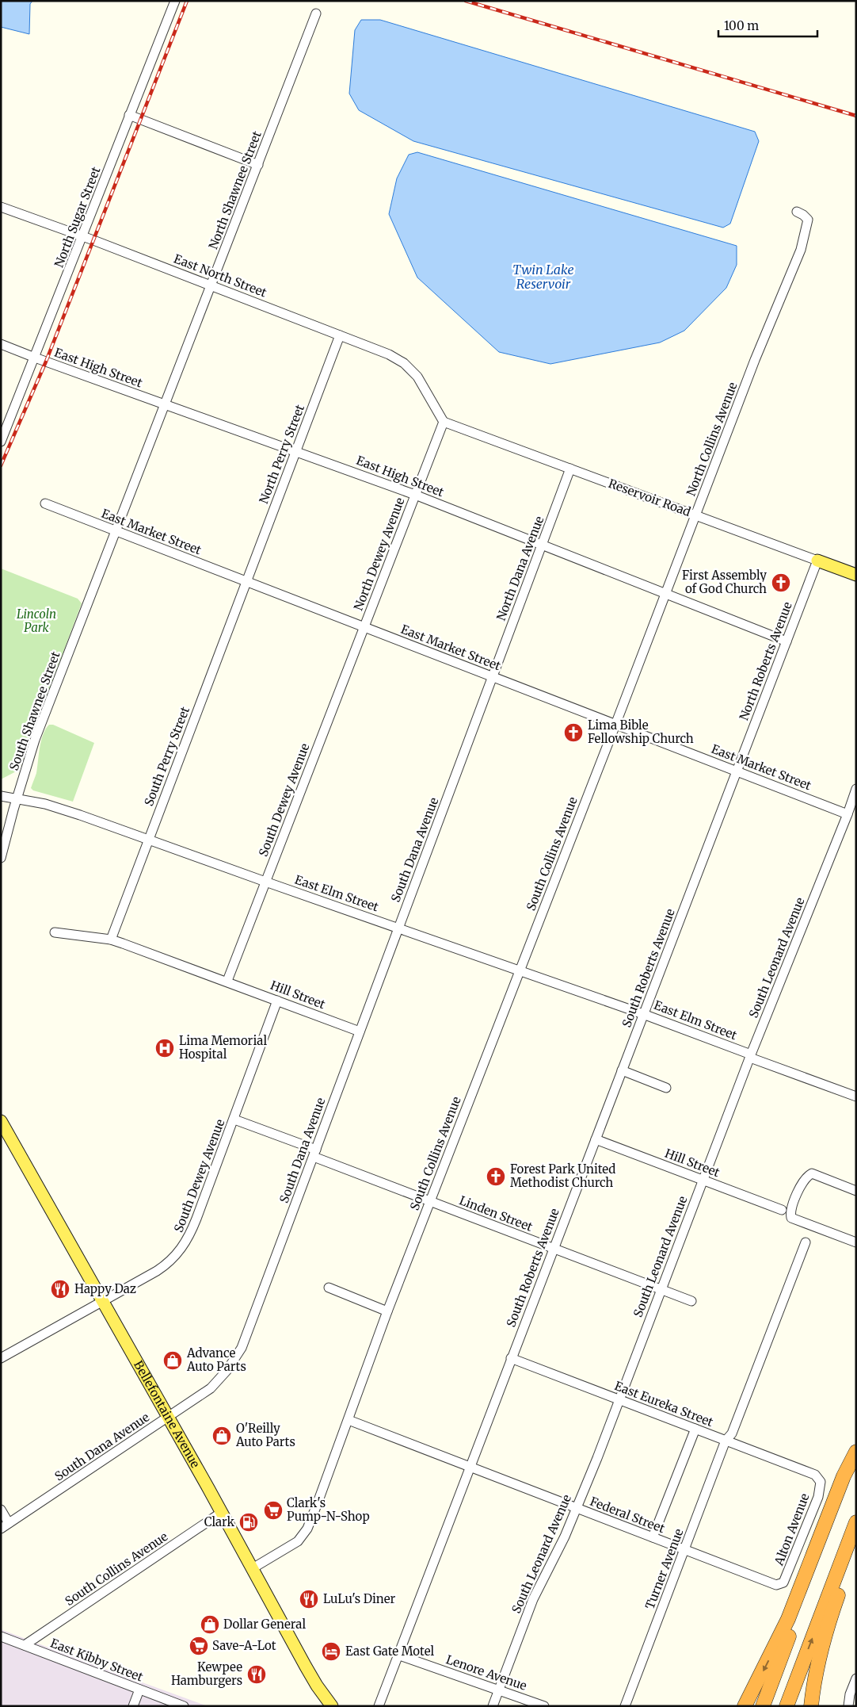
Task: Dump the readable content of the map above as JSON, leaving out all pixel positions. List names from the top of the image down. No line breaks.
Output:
{"streets":{"main road":["Reservoir Road","Bellefontaine Avenue"],"street":["North Shawnee Street","North Sugar Street","East North Street","East High Street","North Collins Avenue","North Perry Street","East Market Street","North Dewey Avenue","North Dana Avenue","North Roberts Avenue","South Shawnee Street","South Perry Street","South Dewey Avenue","South Dana Avenue","South Collins Avenue","East Elm Street","South Leonard Avenue","South Roberts Avenue","Hill Street","Linden Street","East Eureka Street","Federal Street","Alton Avenue","Turner Avenue","East Kibby Street","Lenore Avenue"]},"crossings":[["North Shawnee Street","East North Street"],["North Shawnee Street","East High Street"],["North Shawnee Street","East Market Street"],["North Shawnee Street","South Shawnee Street"],["North Sugar Street","East North Street"],["North Sugar Street","East High Street"],["East North Street","North Perry Street"],["East North Street","Reservoir Road"],["East North Street","North Dewey Avenue"],["East High Street","North Collins Avenue"],["East High Street","North Perry Street"],["East High Street","North Dewey Avenue"],["East High Street","North Dana Avenue"],["East High Street","North Roberts Avenue"],["North Collins Avenue","Reservoir Road"],["North Collins Avenue","East Market Street"],["North Collins Avenue","South Collins Avenue"],["North Perry Street","East Market Street"],["North Perry Street","South Perry Street"],["Reservoir Road","North Dewey Avenue"],["Reservoir Road","North Dana Avenue"],["Reservoir Road","North Roberts Avenue"],["East Market Street","North Dewey Avenue"],["East Market Street","North Dana Avenue"],["East Market Street","North Roberts Avenue"],["East Market Street","South Shawnee Street"],["East Market Street","South Perry Street"],["East Market Street","South Dewey Avenue"],["East Market Street","South Dana Avenue"],["East Market Street","South Collins Avenue"],["East Market Street","South Leonard Avenue"],["East Market Street","South Roberts Avenue"],["North Dewey Avenue","South Dewey Avenue"],["North Dana Avenue","South Dana Avenue"],["North Roberts Avenue","South Roberts Avenue"],["South Shawnee Street","East Elm Street"],["South Perry Street","East Elm Street"],["South Perry Street","Hill Street"],["South Dewey Avenue","East Elm Street"],["South Dewey Avenue","Hill Street"],["South Dewey Avenue","Linden Street"],["South Dewey Avenue","Bellefontaine Avenue"],["South Dana Avenue","East Elm Street"],["South Dana Avenue","Hill Street"],["South Dana Avenue","Linden Street"],["South Dana Avenue","Bellefontaine Avenue"],["South Collins Avenue","East Elm Street"],["South Collins Avenue","Linden Street"],["South Collins Avenue","Bellefontaine Avenue"],["South Collins Avenue","Federal Street"],["South Collins Avenue","East Kibby Street"],["East Elm Street","South Leonard Avenue"],["East Elm Street","South Roberts Avenue"],["South Leonard Avenue","Hill Street"],["South Leonard Avenue","Linden Street"],["South Leonard Avenue","East Eureka Street"],["South Leonard Avenue","Federal Street"],["South Leonard Avenue","Lenore Avenue"],["South Roberts Avenue","Hill Street"],["South Roberts Avenue","Linden Street"],["South Roberts Avenue","East Eureka Street"],["South Roberts Avenue","Federal Street"],["South Roberts Avenue","Lenore Avenue"],["East Eureka Street","Alton Avenue"],["East Eureka Street","Turner Avenue"],["Federal Street","Alton Avenue"],["Federal Street","Turner Avenue"]],"water":["Twin Lake Reservoir"],"parks":["Lincoln Park"],"places":{"church":["First Assembly of God Church","Lima Bible Fellowship Church","Forest Park United Methodist Church"],"hospital":["Lima Memorial Hospital"],"restaurant":["Happy Daz","LuLu's Diner","Kewpee Hamburgers"],"shop":["Advance Auto Parts","O'Reilly Auto Parts","Dollar General"],"supermarket":["Clark's Pump-N-Shop","Save-A-Lot"],"fuel station":["Clark"],"hotel":["East Gate Motel"]},"scale_bar":"100 m"}
